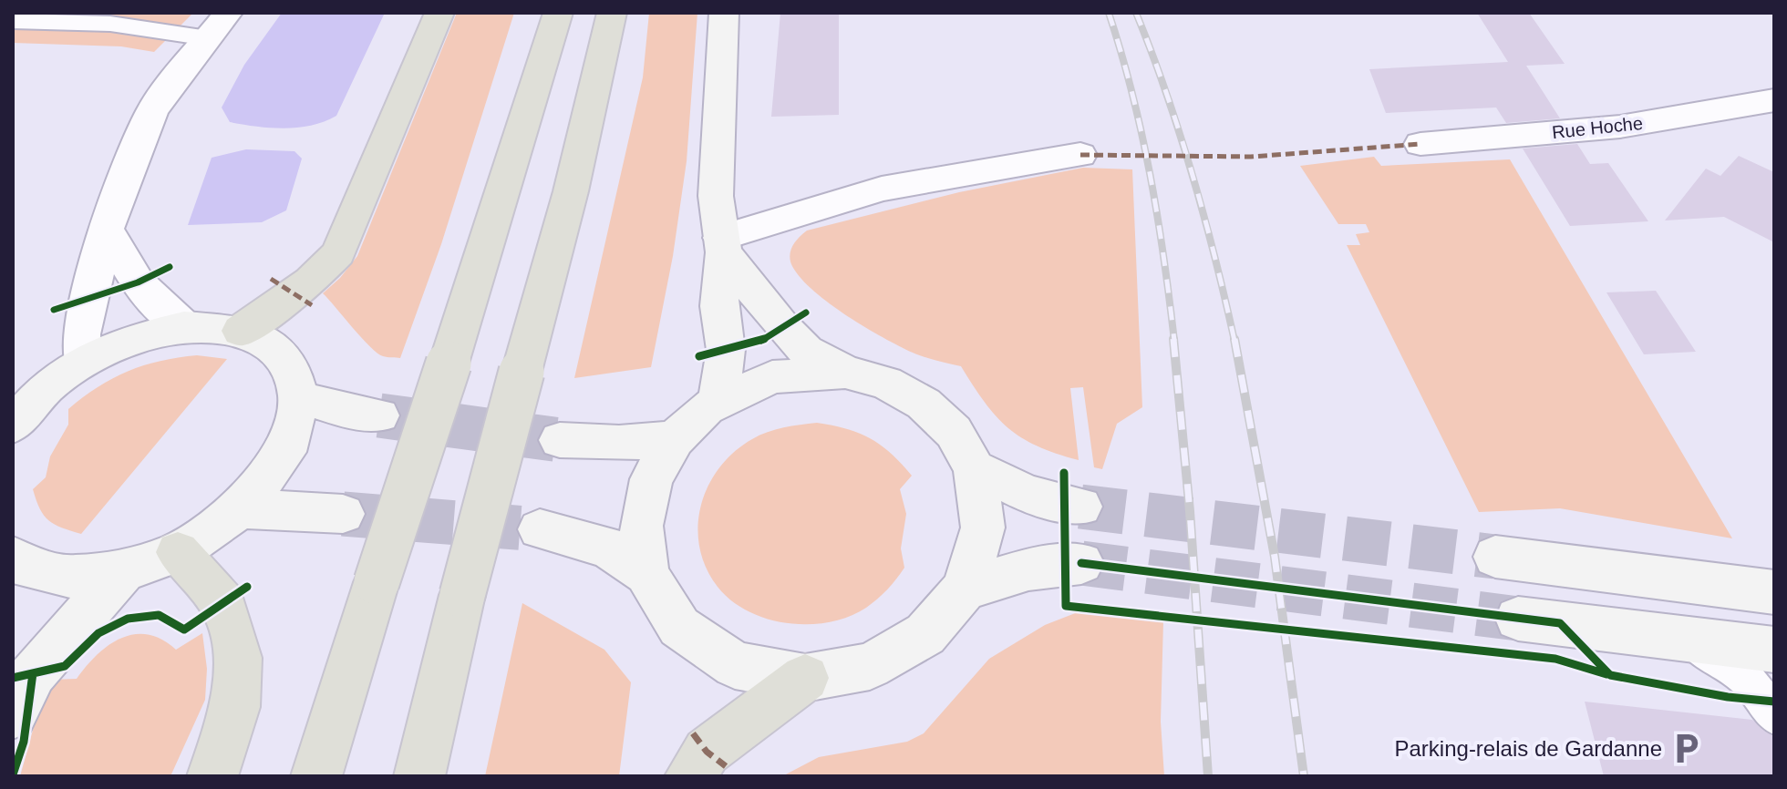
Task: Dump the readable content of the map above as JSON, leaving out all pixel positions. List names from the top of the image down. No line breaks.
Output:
{"streets":{"street":["Rue Hoche"]},"places":{"parking":["Parking-relais de Gardanne"]}}
